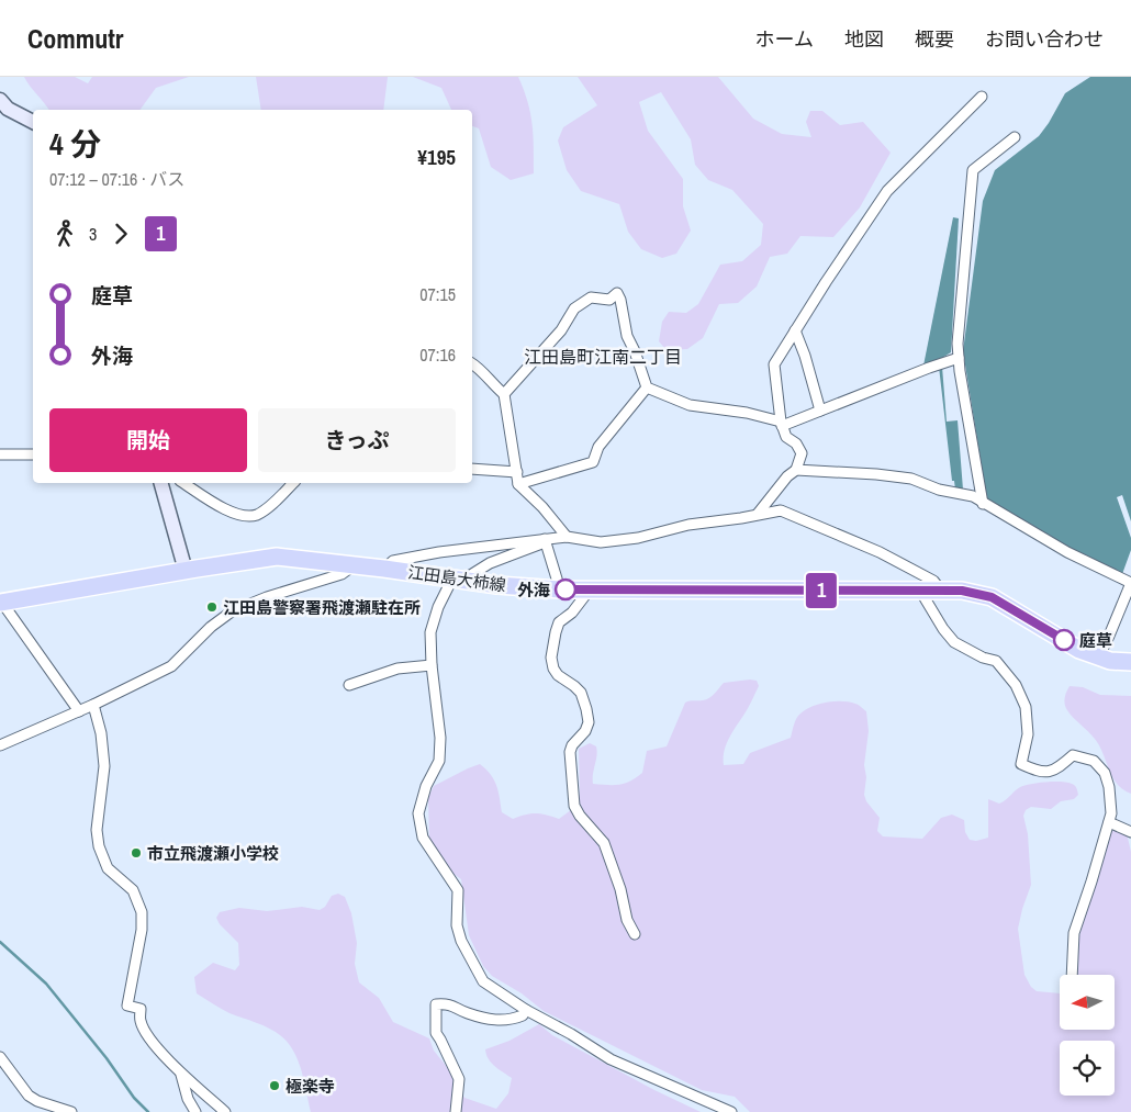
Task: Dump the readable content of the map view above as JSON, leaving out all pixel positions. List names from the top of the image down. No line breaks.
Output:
{"streets":{"main road":["江田島大柿線"]},"districts":["江田島町江南二丁目"],"places":["外海","江田島警察署飛渡瀬駐在所","庭草","市立飛渡瀬小学校","極楽寺"],"lines":["bus line 1"],"north":"left","page":{"header":"Commutr","nav":["ホーム","地図","概要","お問い合わせ"],"on_map":"1","heading":["4 分","07:12 – 07:16 · バス","¥195"],"legs":["3","1"],"list":[{"name":"庭草","value":"07:15"},{"name":"外海","value":"07:16"}],"buttons":["開始","きっぷ"]}}
